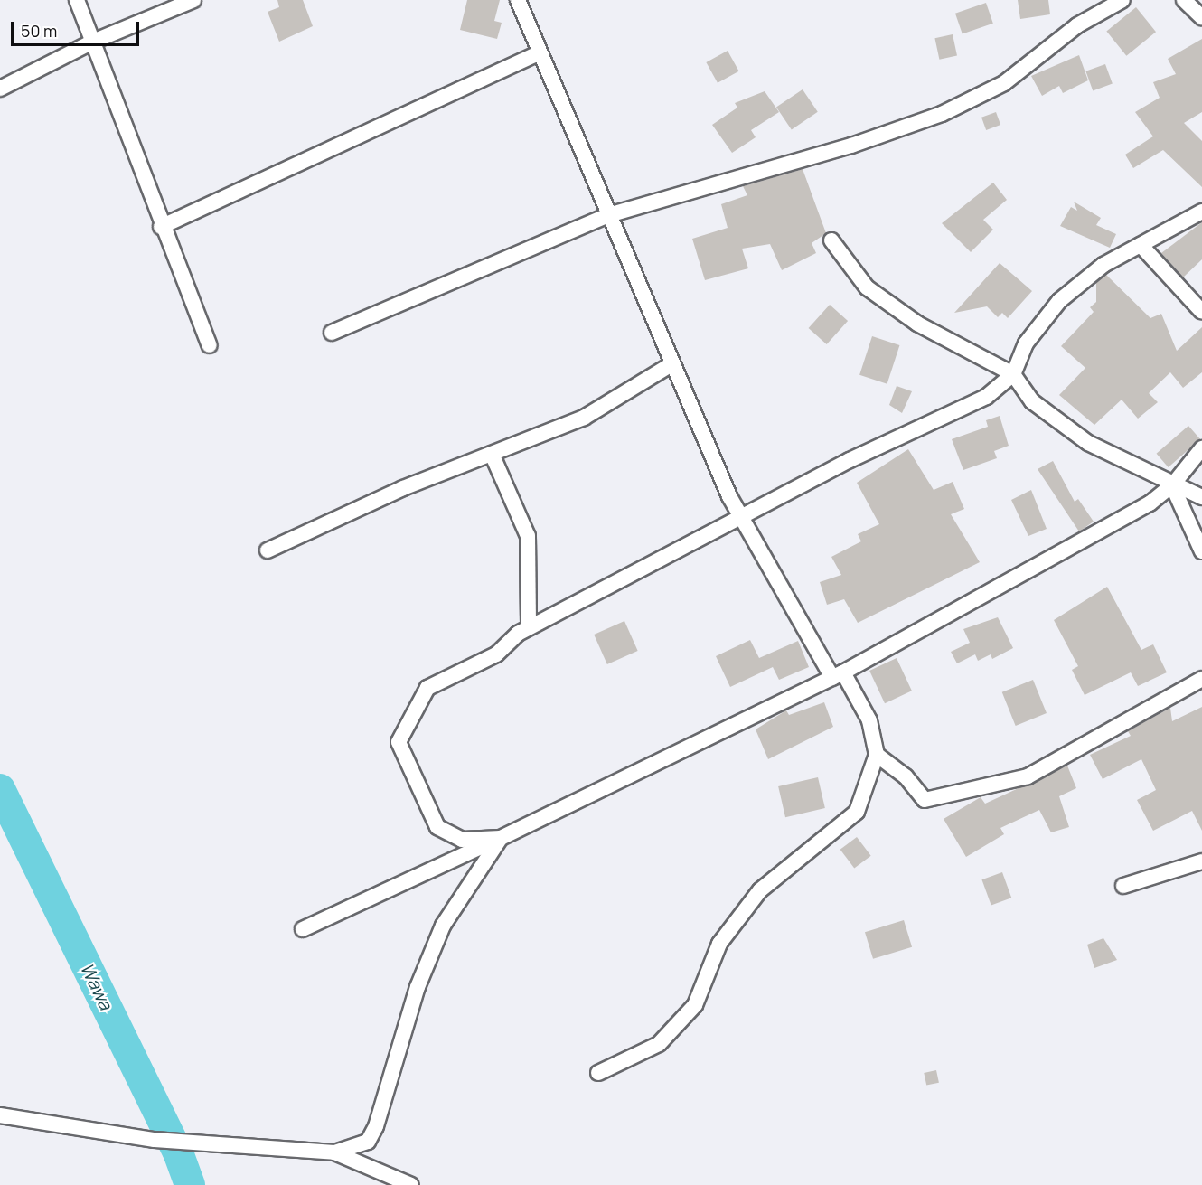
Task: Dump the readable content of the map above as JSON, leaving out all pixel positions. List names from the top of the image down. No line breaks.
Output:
{"water":["Wawa"],"scale_bar":"50 m"}
